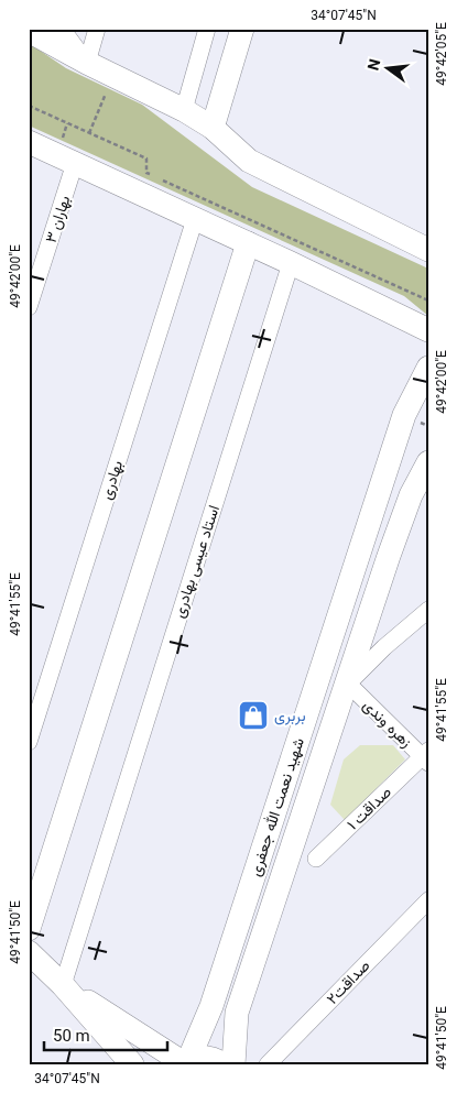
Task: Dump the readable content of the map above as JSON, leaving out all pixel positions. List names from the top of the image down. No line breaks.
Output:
{"streets":{"street":["بهاران ۳","بهادری","استاد عیسی بهادری","زهره وندی","شهید نعمت الله جعفری","صداقت ۱","صداقت۲"]},"crossings":[["زهره وندی","شهید نعمت الله جعفری"],["زهره وندی","صداقت ۱"]],"places":{"shop":["بربری"]},"scale_bar":"50 m","north":"left","coordinates":["34°07'45\"N","49°42'05\"E","49°42'00\"E","49°41'55\"E","49°41'50\"E"]}
